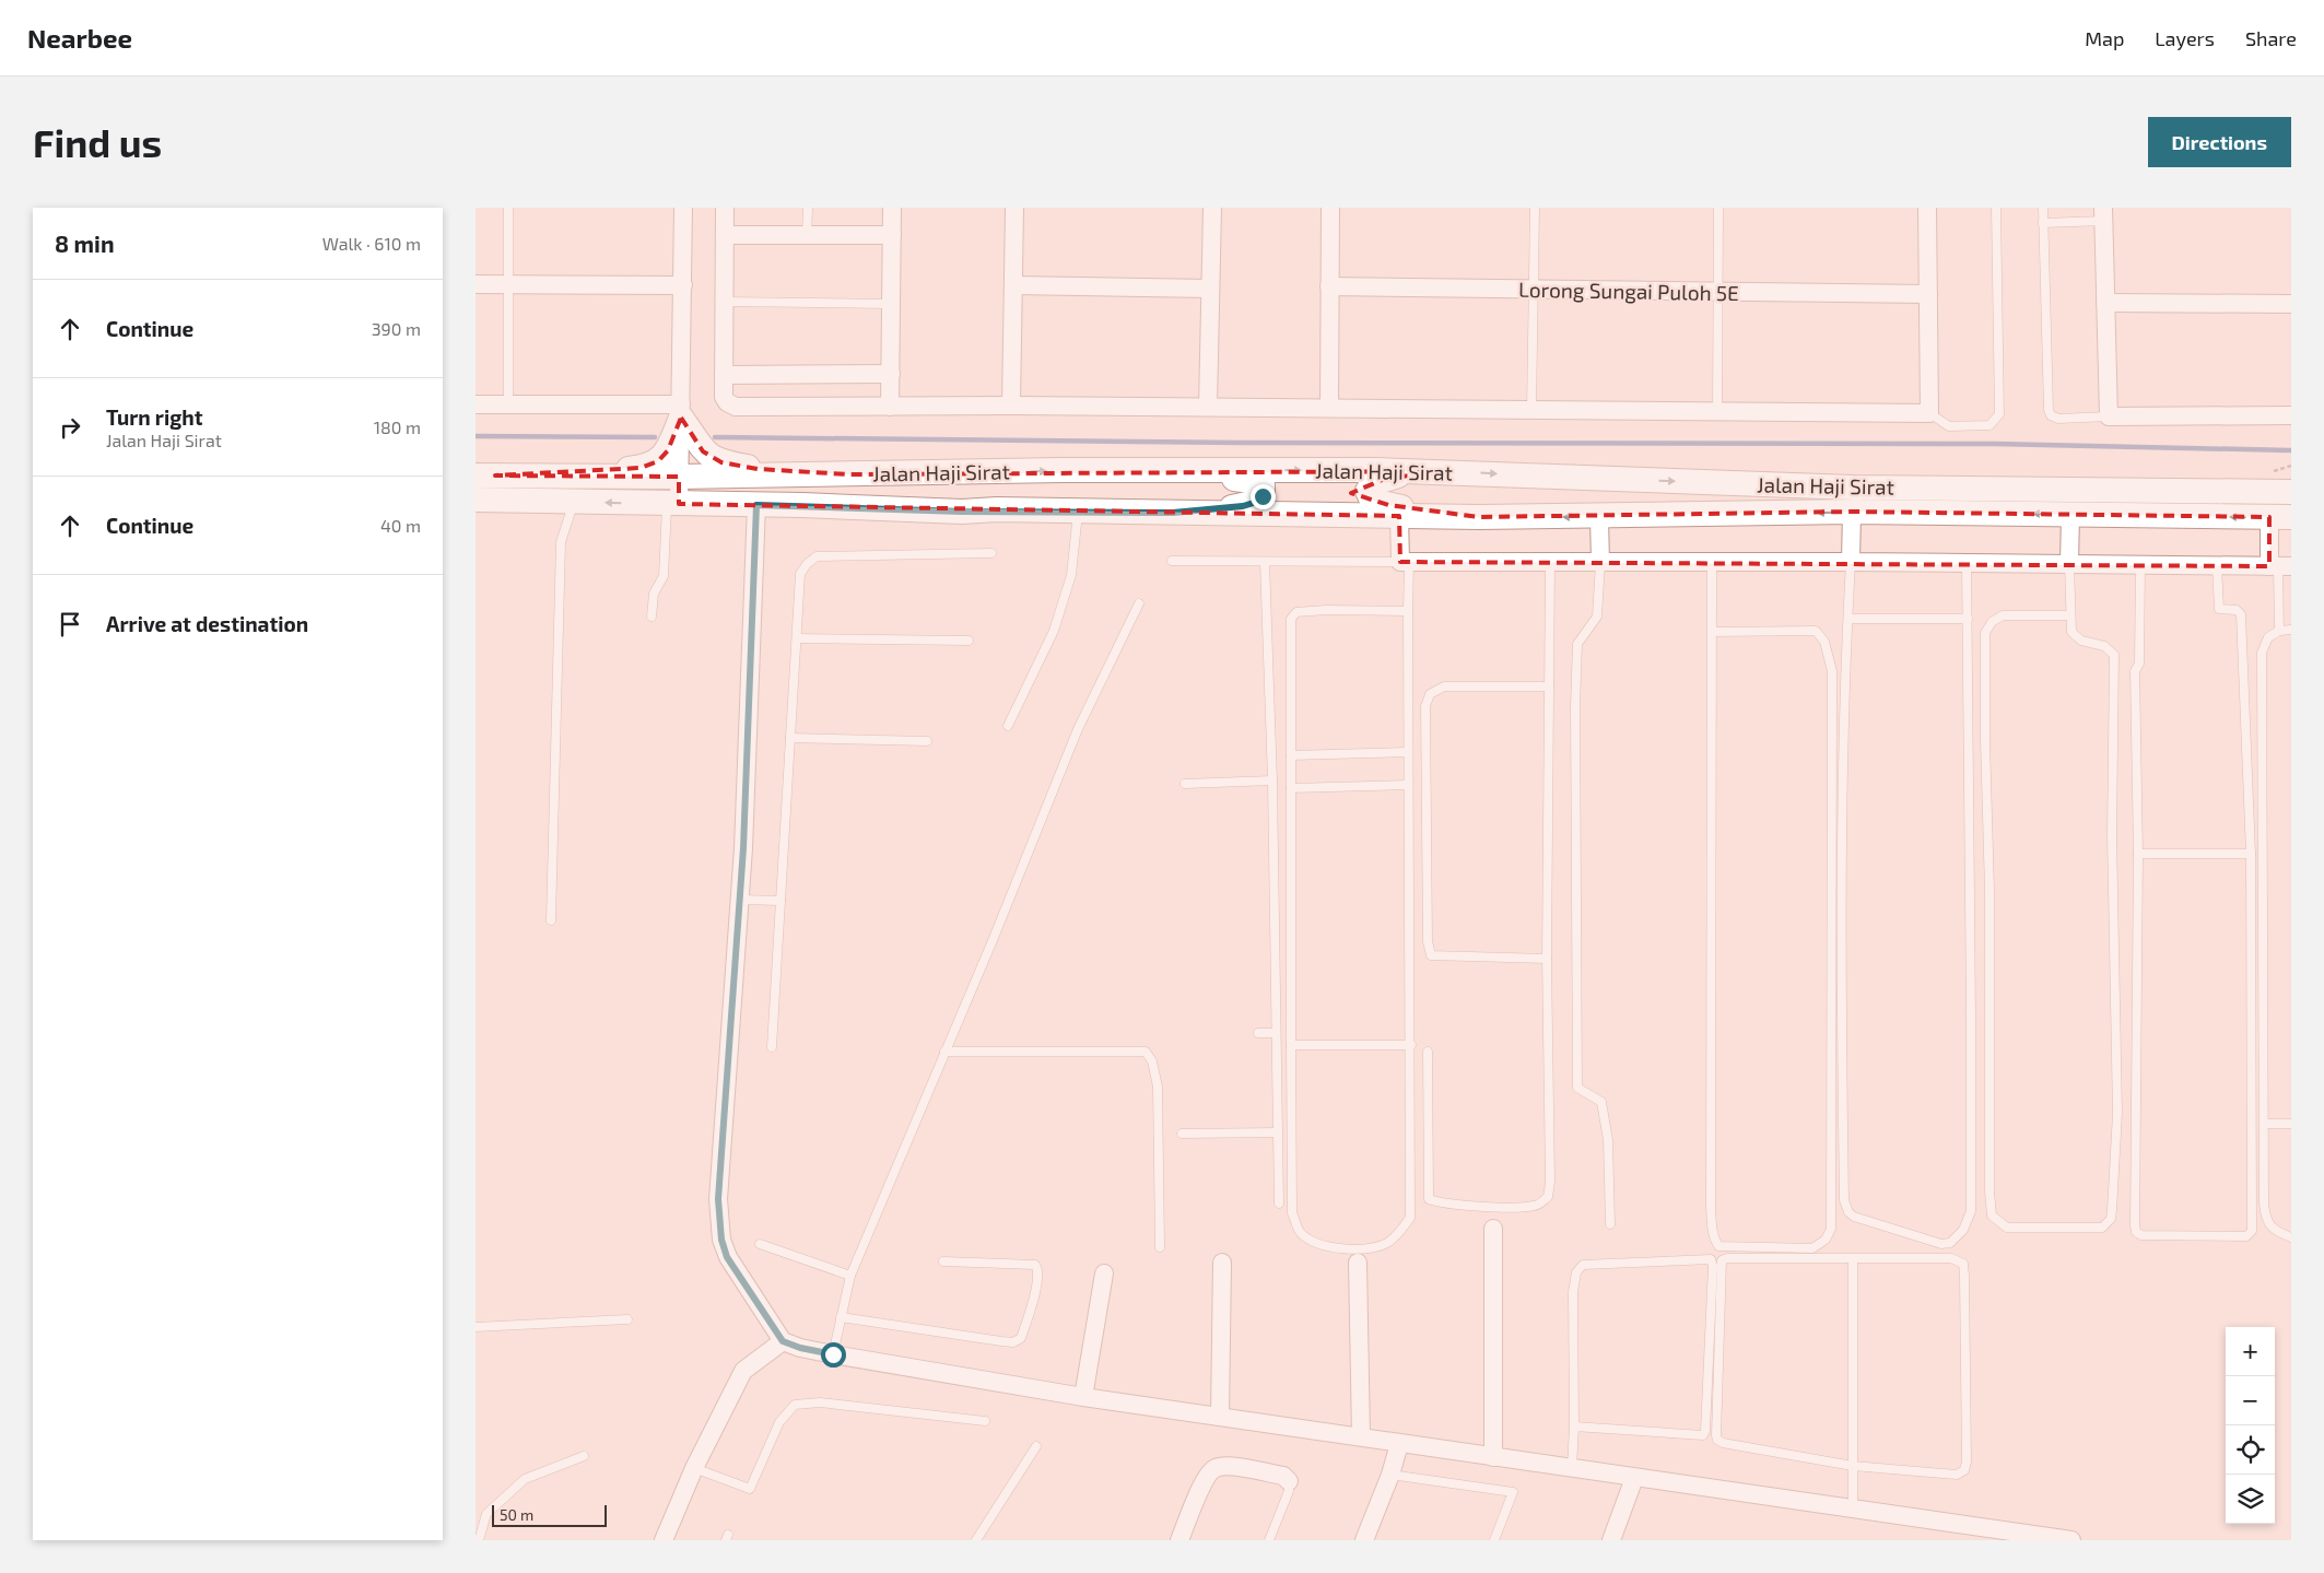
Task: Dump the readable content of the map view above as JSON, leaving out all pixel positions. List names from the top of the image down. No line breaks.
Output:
{"streets":{"main road":["Jalan Haji Sirat"],"street":["Lorong Sungai Puloh 5E"]},"scale_bar":"50 m","page":{"header":"Nearbee","nav":["Map","Layers","Share"],"buttons":"Directions","title":"Find us","heading":["8 min","Walk · 610 m"],"list":[["Continue","390 m"],["Turn right","Jalan Haji Sirat","180 m"],["Continue","40 m"],"Arrive at destination"],"map_buttons":["+","−"],"scale":"50 m"}}
